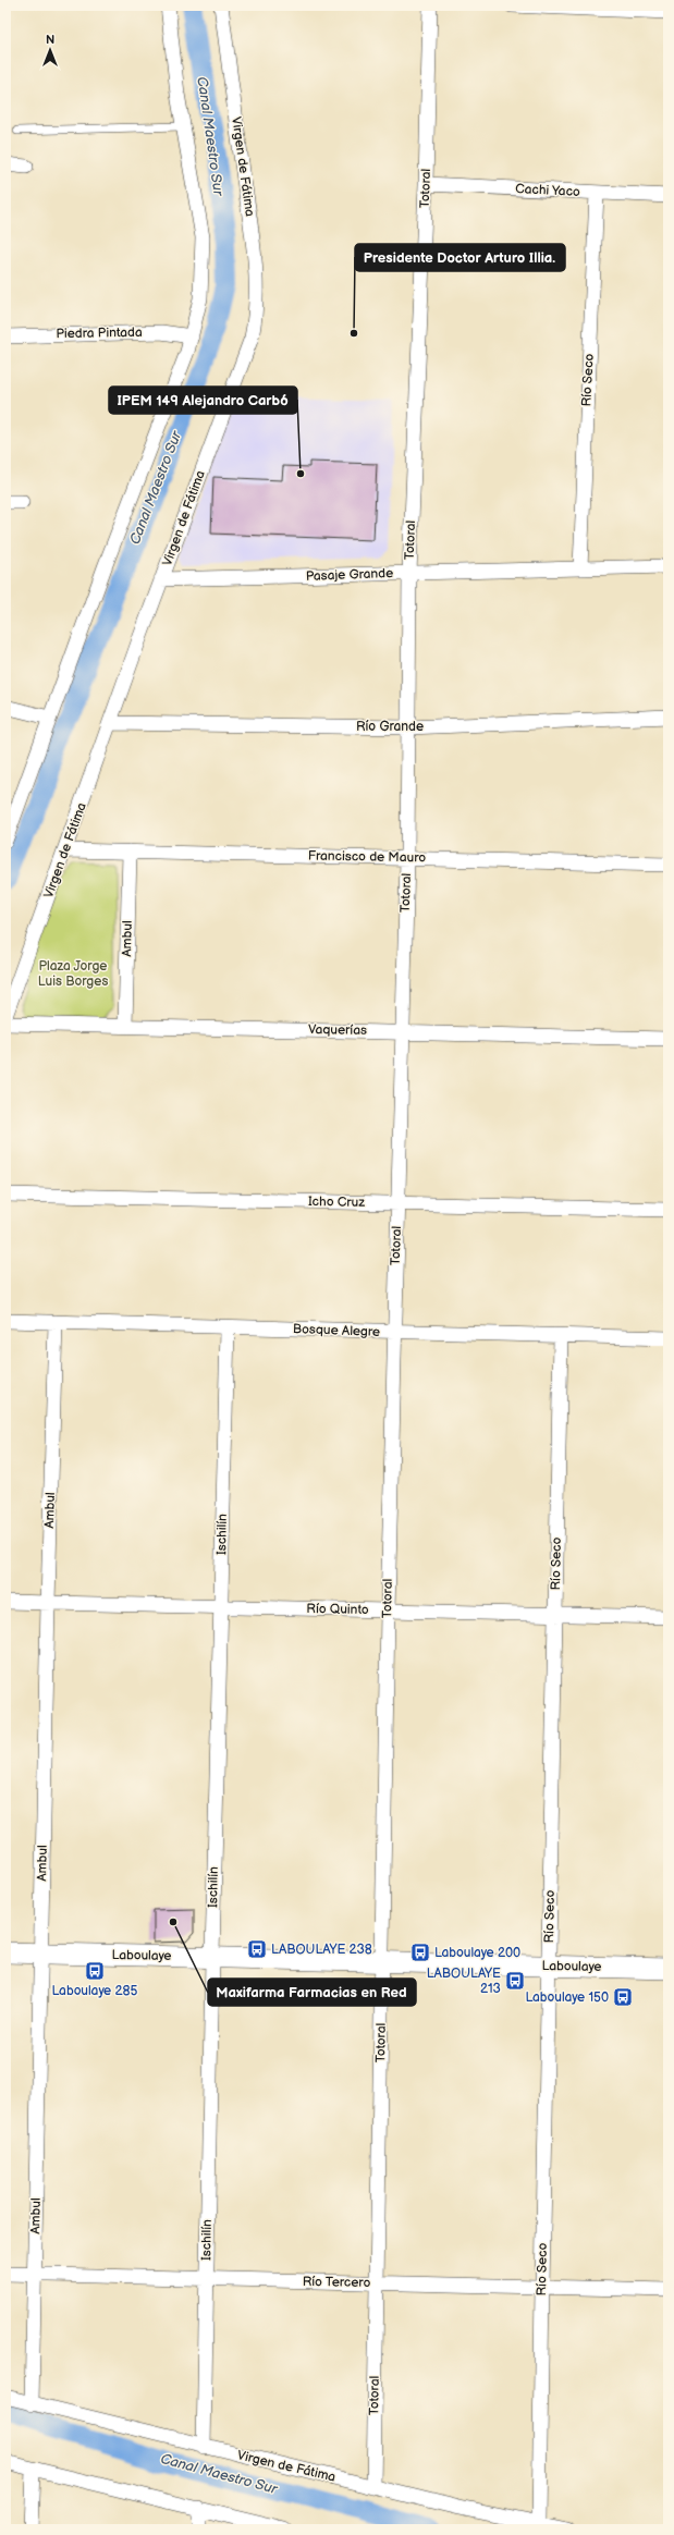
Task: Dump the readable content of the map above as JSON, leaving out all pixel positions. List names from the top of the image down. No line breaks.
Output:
{"streets":{"main road":["Laboulaye"],"street":["Virgen de Fátima","Totoral","Cachi Yaco","Piedra Pintada","Río Seco","Pasaje Grande","Río Grande","Francisco de Mauro","Ambul","Vaquerías","Icho Cruz","Bosque Alegre","Ischilín","Río Quinto","Río Tercero"]},"crossings":[["Virgen de Fátima","Totoral"],["Virgen de Fátima","Río Seco"],["Virgen de Fátima","Pasaje Grande"],["Virgen de Fátima","Río Grande"],["Virgen de Fátima","Francisco de Mauro"],["Virgen de Fátima","Ambul"],["Virgen de Fátima","Ischilín"],["Totoral","Cachi Yaco"],["Totoral","Pasaje Grande"],["Totoral","Río Grande"],["Totoral","Francisco de Mauro"],["Totoral","Vaquerías"],["Totoral","Icho Cruz"],["Totoral","Bosque Alegre"],["Totoral","Río Quinto"],["Totoral","Laboulaye"],["Totoral","Río Tercero"],["Cachi Yaco","Río Seco"],["Río Seco","Pasaje Grande"],["Río Seco","Bosque Alegre"],["Río Seco","Río Quinto"],["Río Seco","Laboulaye"],["Río Seco","Río Tercero"],["Francisco de Mauro","Ambul"],["Ambul","Vaquerías"],["Ambul","Bosque Alegre"],["Ambul","Río Quinto"],["Ambul","Laboulaye"],["Ambul","Río Tercero"],["Bosque Alegre","Ischilín"],["Ischilín","Río Quinto"],["Ischilín","Laboulaye"],["Ischilín","Río Tercero"]],"water":["Canal Maestro Sur"],"parks":["Plaza Jorge Luis Borges"],"places":{"other":["Presidente Doctor Arturo Illia.","IPEM 149 Alejandro Carbó","Maxifarma Farmacias en Red"],"bus stop":["LABOULAYE 238","Laboulaye 200","Laboulaye 285","LABOULAYE 213","Laboulaye 150"]},"north":"top"}
